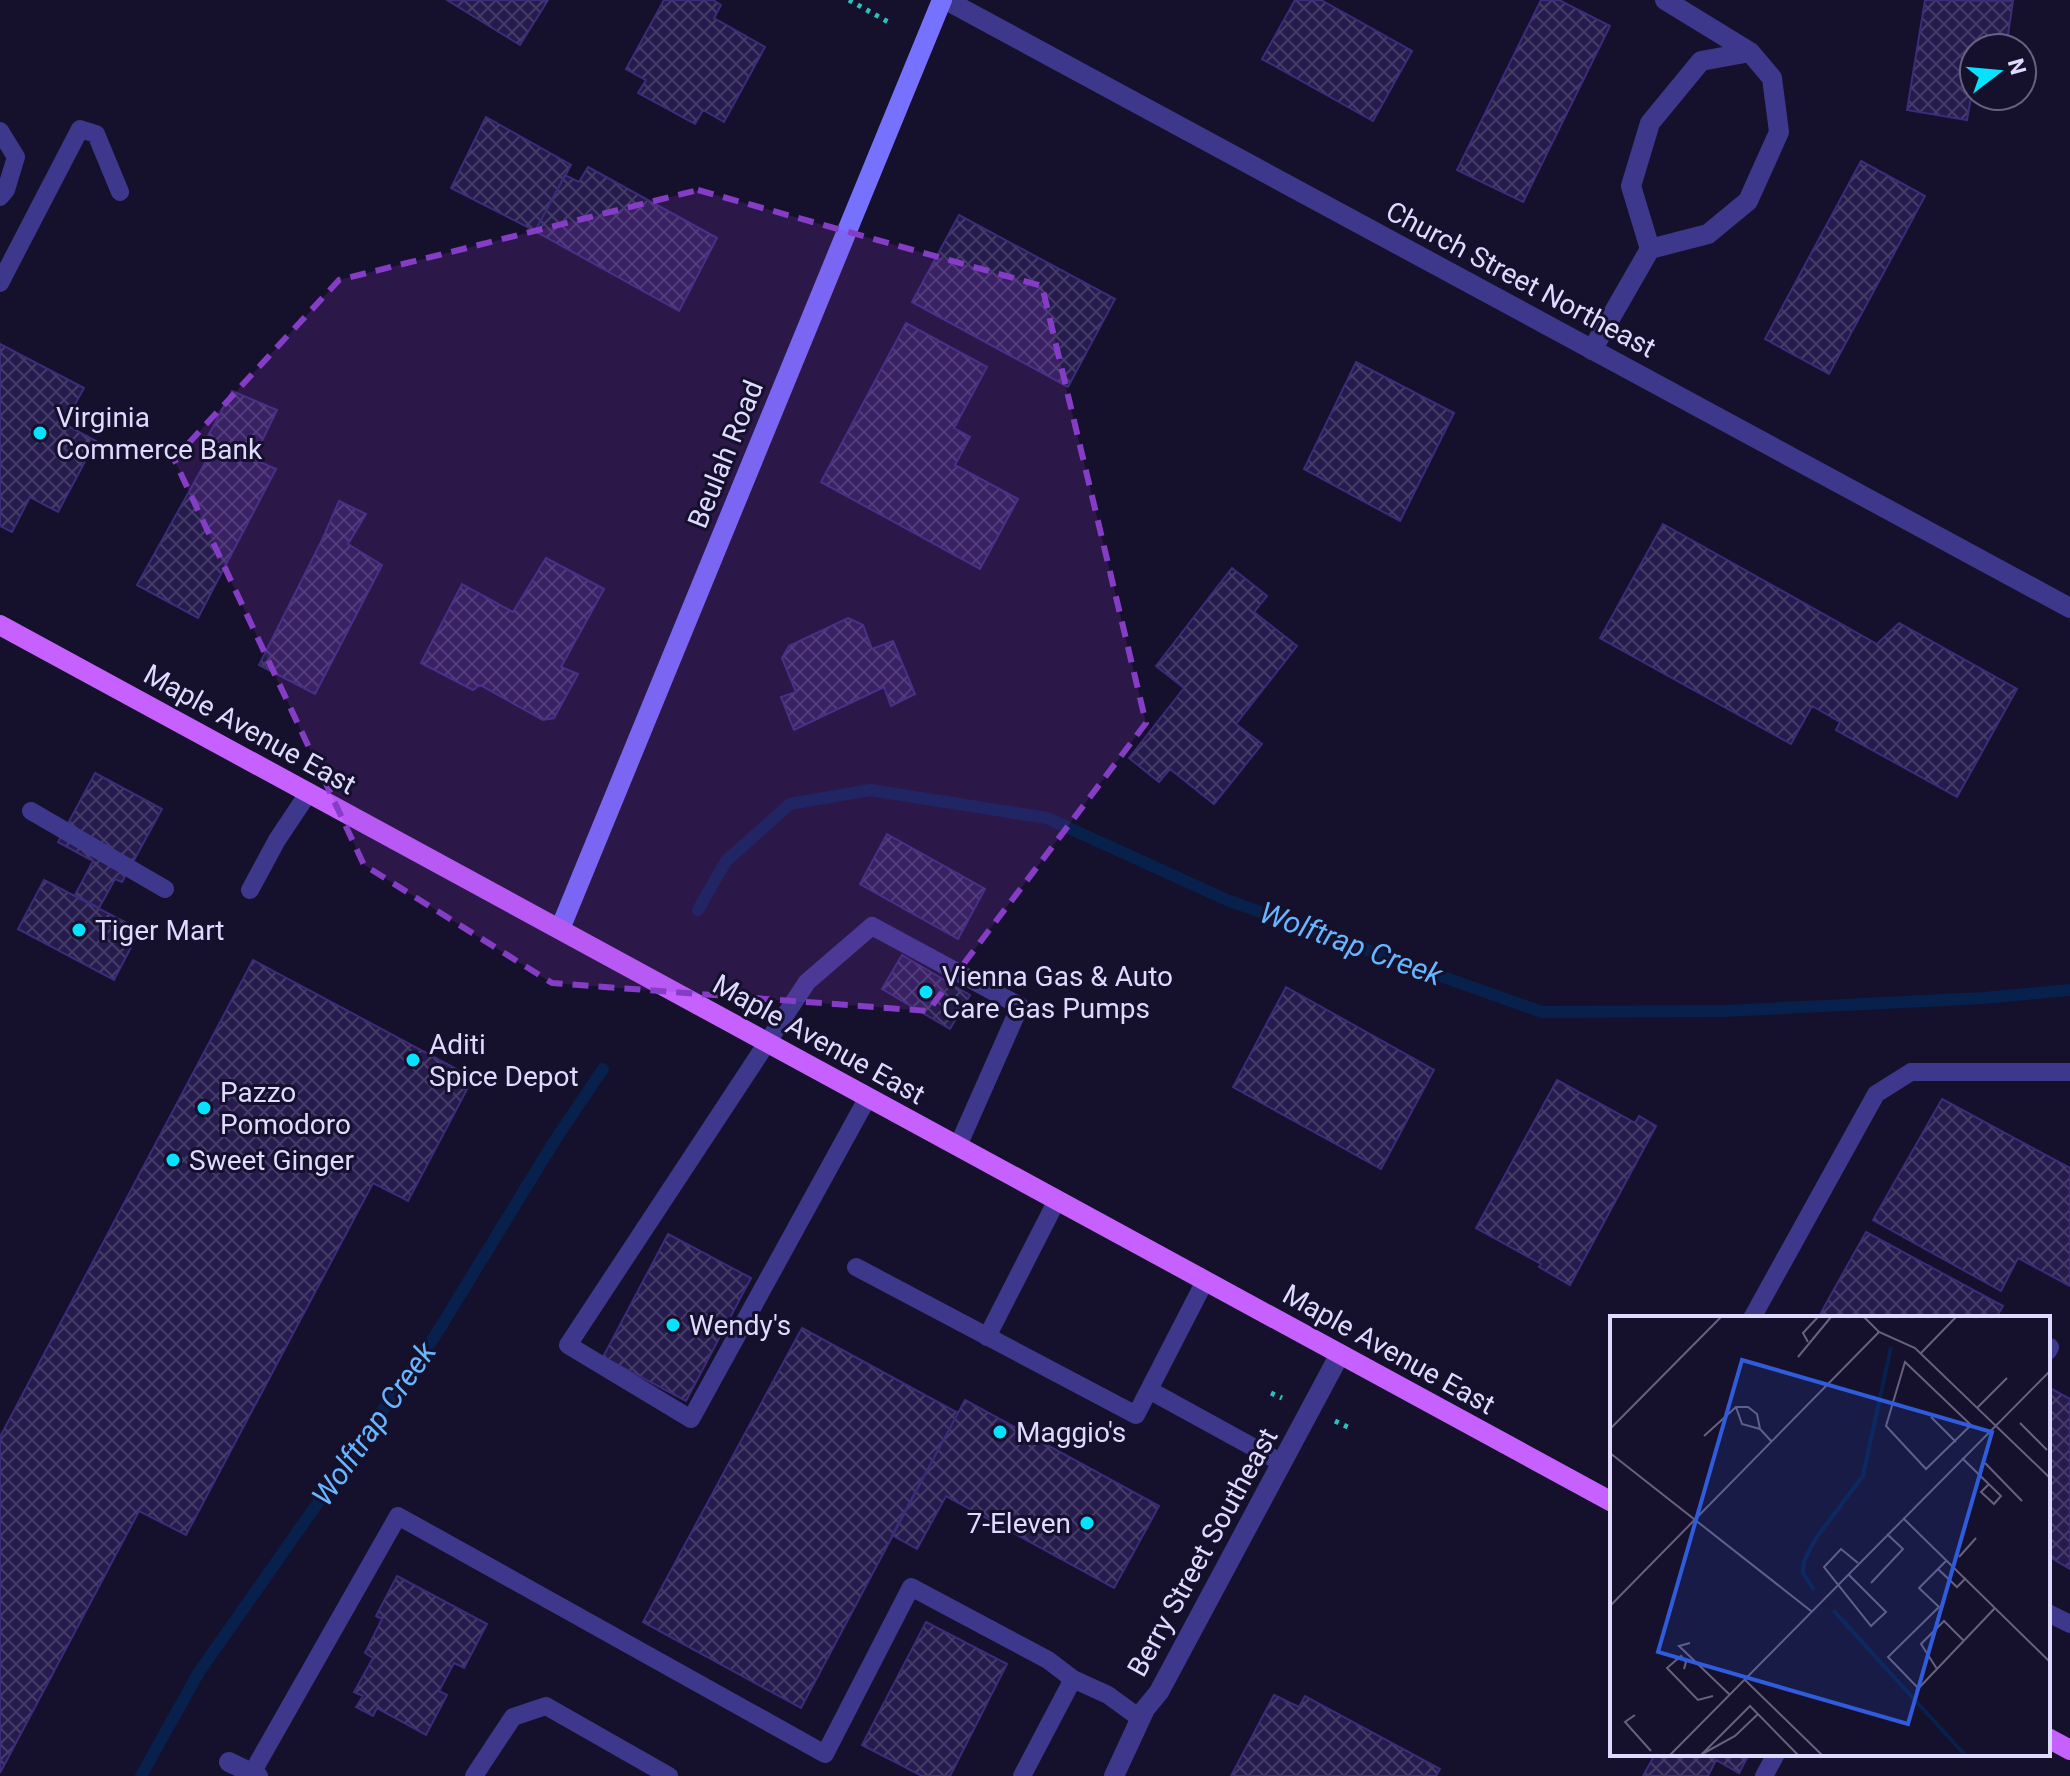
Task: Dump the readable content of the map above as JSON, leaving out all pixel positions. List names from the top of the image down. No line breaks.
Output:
{"streets":{"main road":["Beulah Road","Maple Avenue East"],"street":["Church Street Northeast","Berry Street Southeast"]},"crossings":[["Church Street Northeast","Beulah Road"],["Beulah Road","Maple Avenue East"],["Maple Avenue East","Berry Street Southeast"]],"water":["Wolftrap Creek"],"places":["Virginia Commerce Bank","Tiger Mart","Vienna Gas & Auto Care Gas Pumps","Aditi Spice Depot","Pazzo Pomodoro","Sweet Ginger","Wendy's","Maggio's","7-Eleven"],"north":"right"}
